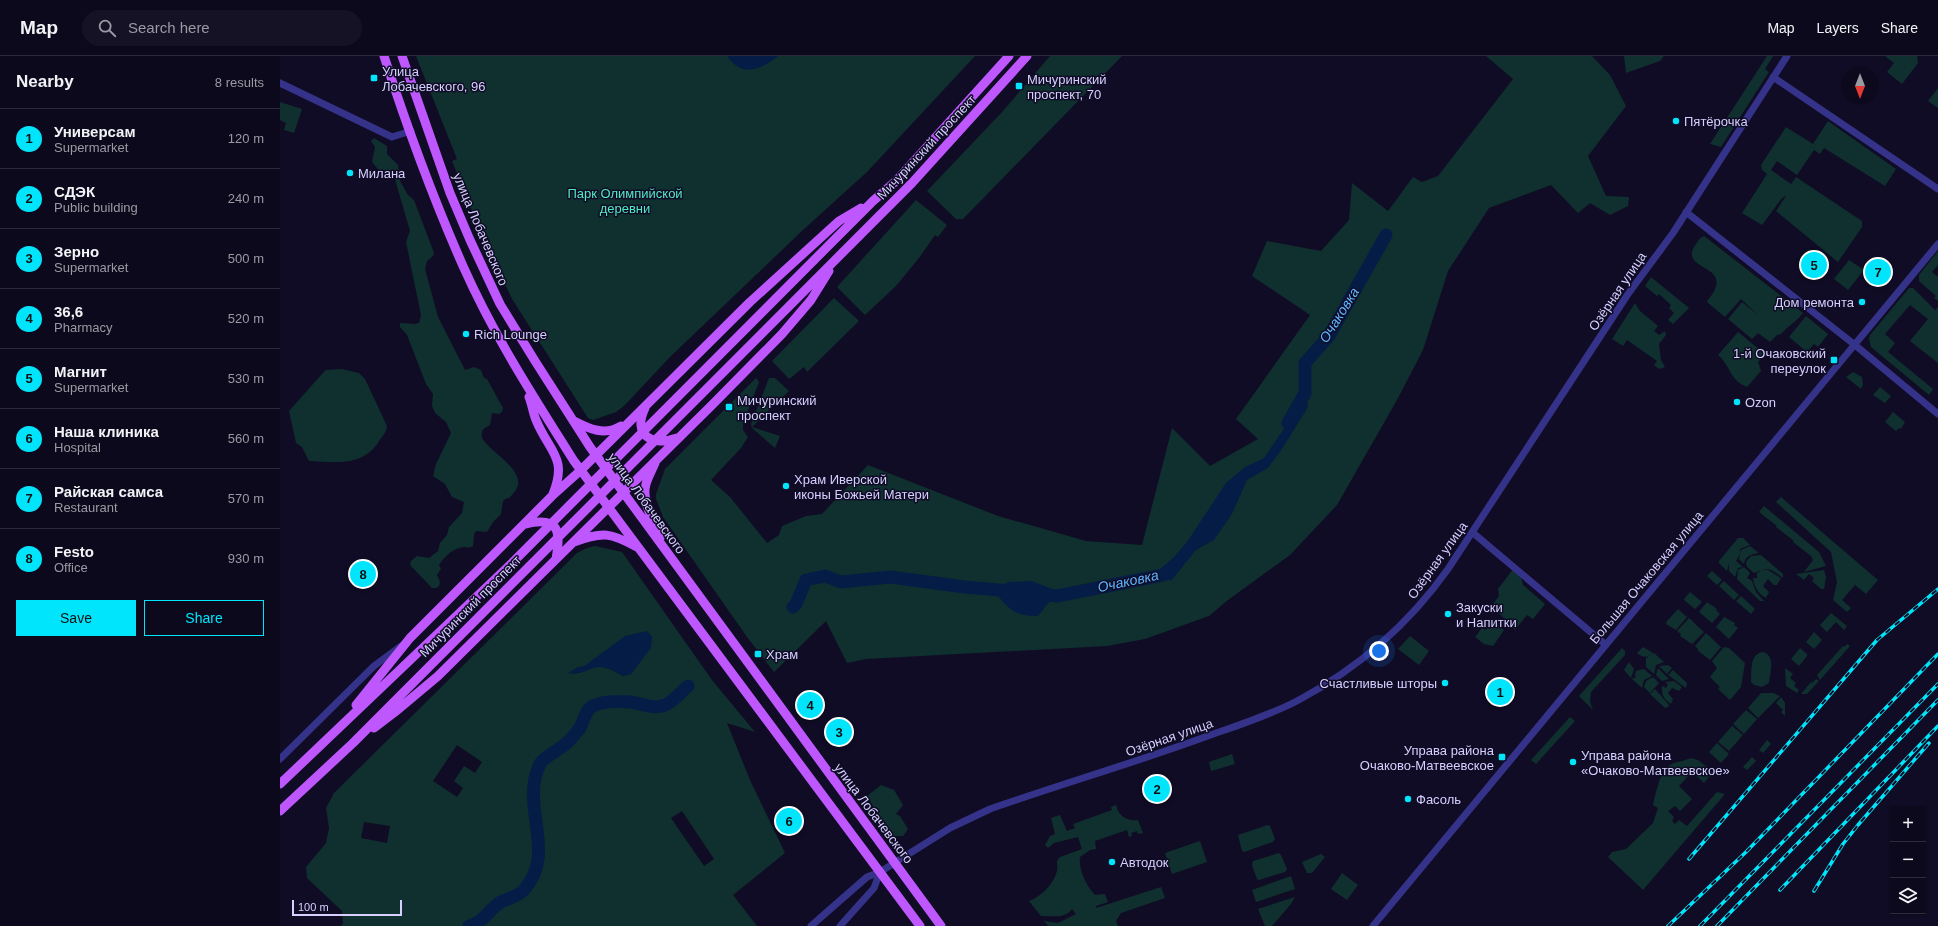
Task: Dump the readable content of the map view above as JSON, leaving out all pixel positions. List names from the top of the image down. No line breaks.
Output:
{"streets":{"main road":["Мичуринский проспект","улица Лобачевского"],"street":["Озёрная улица","Большая Очаковская улица"]},"crossings":[["улица Лобачевского","Озёрная улица"]],"water":["Очаковка"],"parks":["Парк Олимпийской деревни"],"places":{"transit":["Улица Лобачевского, 96","Мичуринский проспект, 70","1-й Очаковский переулок","Мичуринский проспект","Храм","Управа района Очаково-Матвеевское"],"other":["Пятёрочка","Милана","Дом ремонта","Rich Lounge","Ozon","Храм Иверской иконы Божьей Матери","Закуски и Напитки","Счастливые шторы","Управа района «Очаково-Матвеевское»","Фасоль","Автодок"]},"scale_bar":"100 m","north":"bottom","page":{"header":"Map","search":"Search here","nav":["Map","Layers","Share"],"heading":["Nearby","8 results"],"list":[{"mark":"1","name":"Универсам","note":"Supermarket","value":"120 m"},{"mark":"2","name":"СДЭК","note":"Public building","value":"240 m"},{"mark":"3","name":"Зерно","note":"Supermarket","value":"500 m"},{"mark":"4","name":"36,6","note":"Pharmacy","value":"520 m"},{"mark":"5","name":"Магнит","note":"Supermarket","value":"530 m"},{"mark":"6","name":"Наша клиника","note":"Hospital","value":"560 m"},{"mark":"7","name":"Райская самса","note":"Restaurant","value":"570 m"},{"mark":"8","name":"Festo","note":"Office","value":"930 m"}],"pins":["5","7","8","1","4","3","2","6"],"buttons":["Save","Share"],"map_buttons":["+","−"],"scale":"100 m"}}
